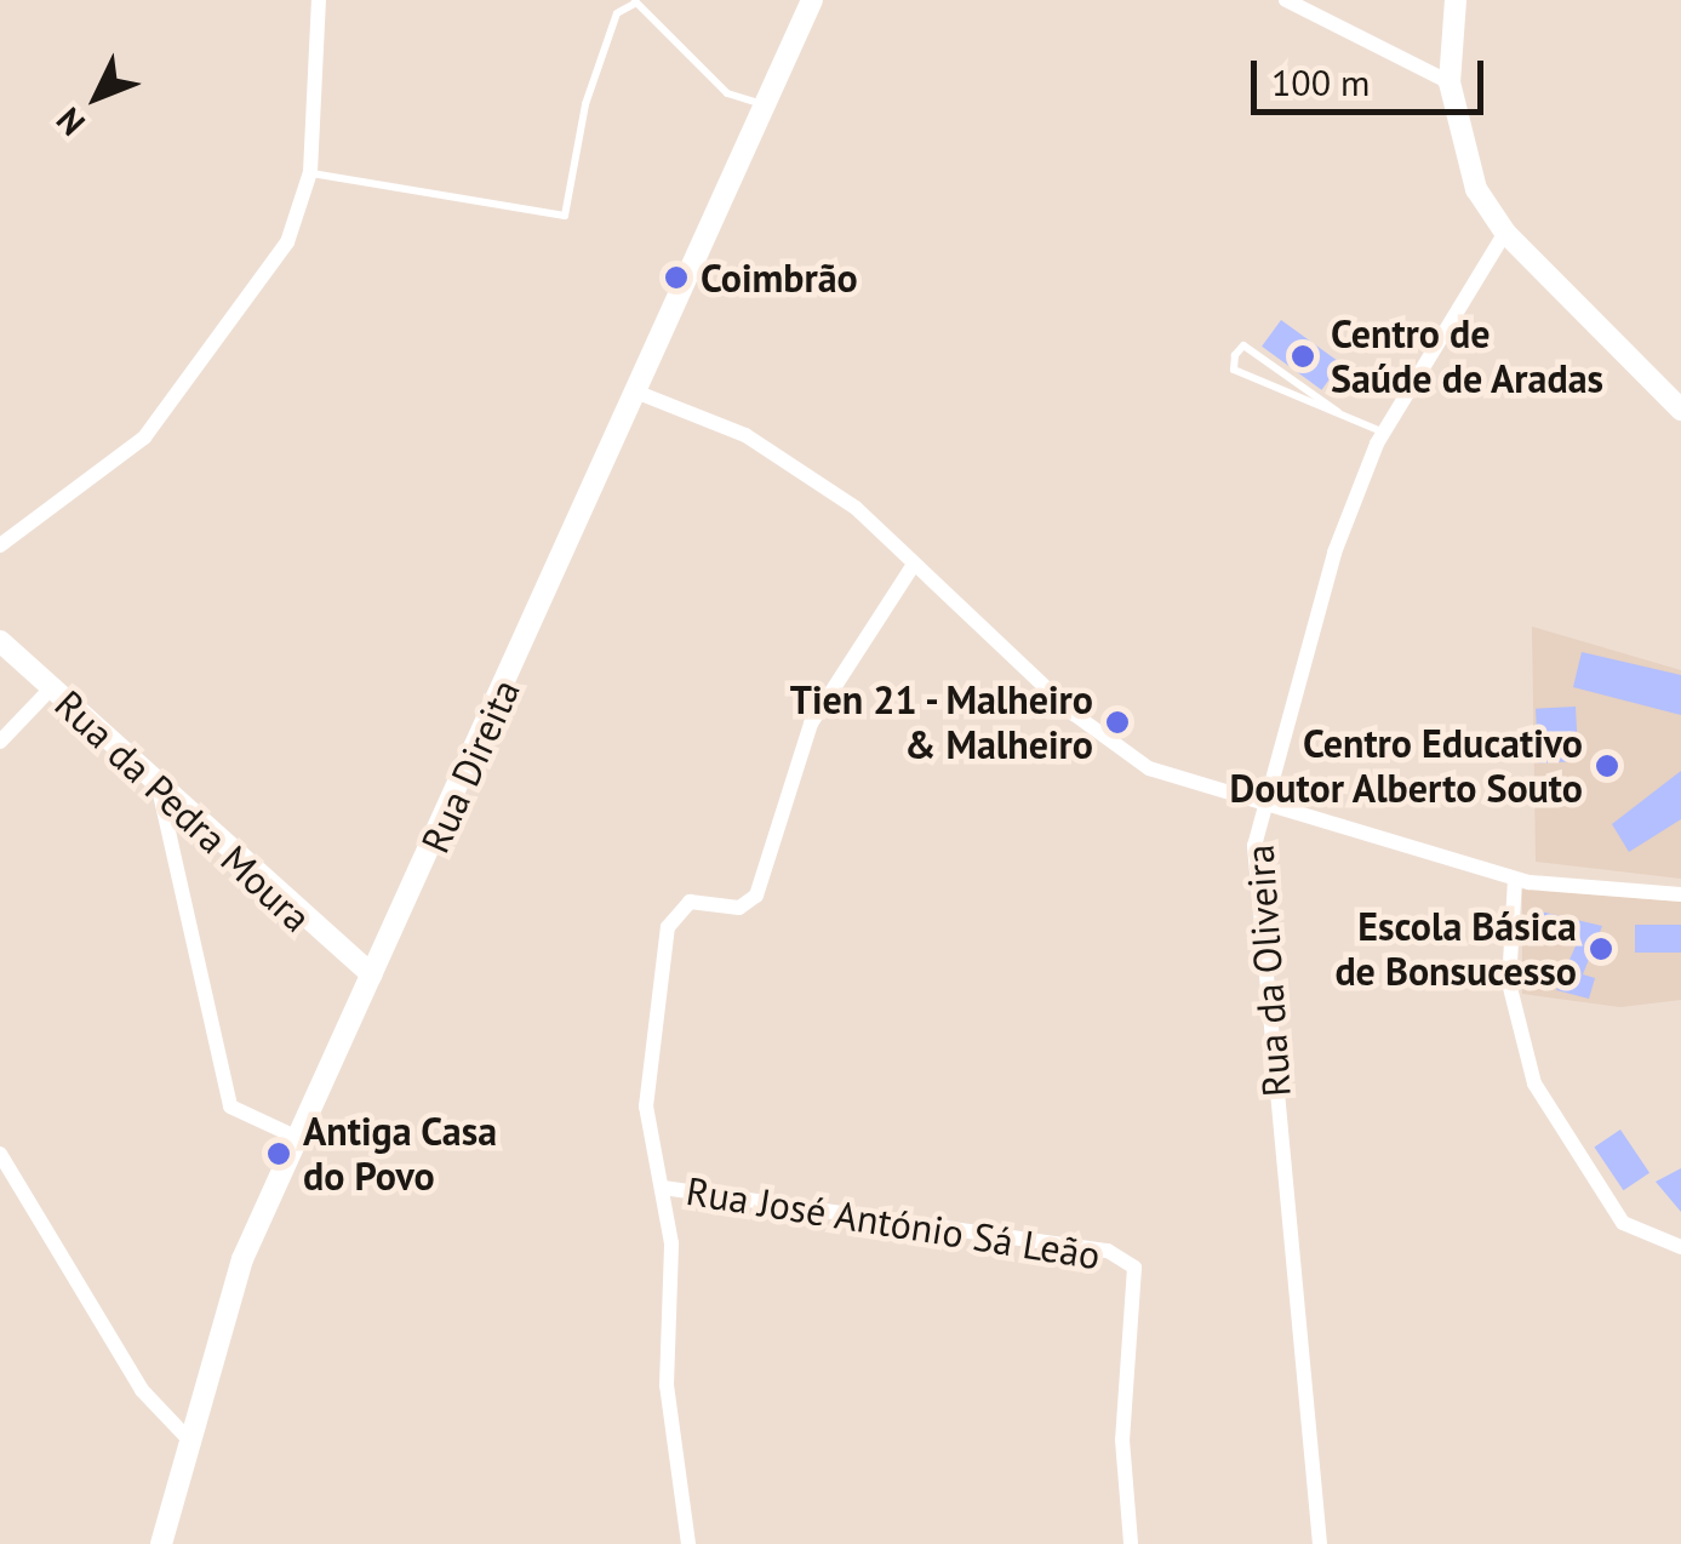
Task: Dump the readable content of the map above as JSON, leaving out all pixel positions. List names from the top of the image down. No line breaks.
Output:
{"streets":{"main road":["Rua Direita","Rua da Pedra Moura"],"street":["Rua da Oliveira","Rua José António Sá Leão"]},"crossings":[["Rua Direita","Rua da Pedra Moura"]],"places":["Coimbrão","Centro de Saúde de Aradas","Tien 21 - Malheiro & Malheiro","Centro Educativo Doutor Alberto Souto","Escola Básica de Bonsucesso","Antiga Casa do Povo"],"scale_bar":"100 m","north":"bottom left"}
